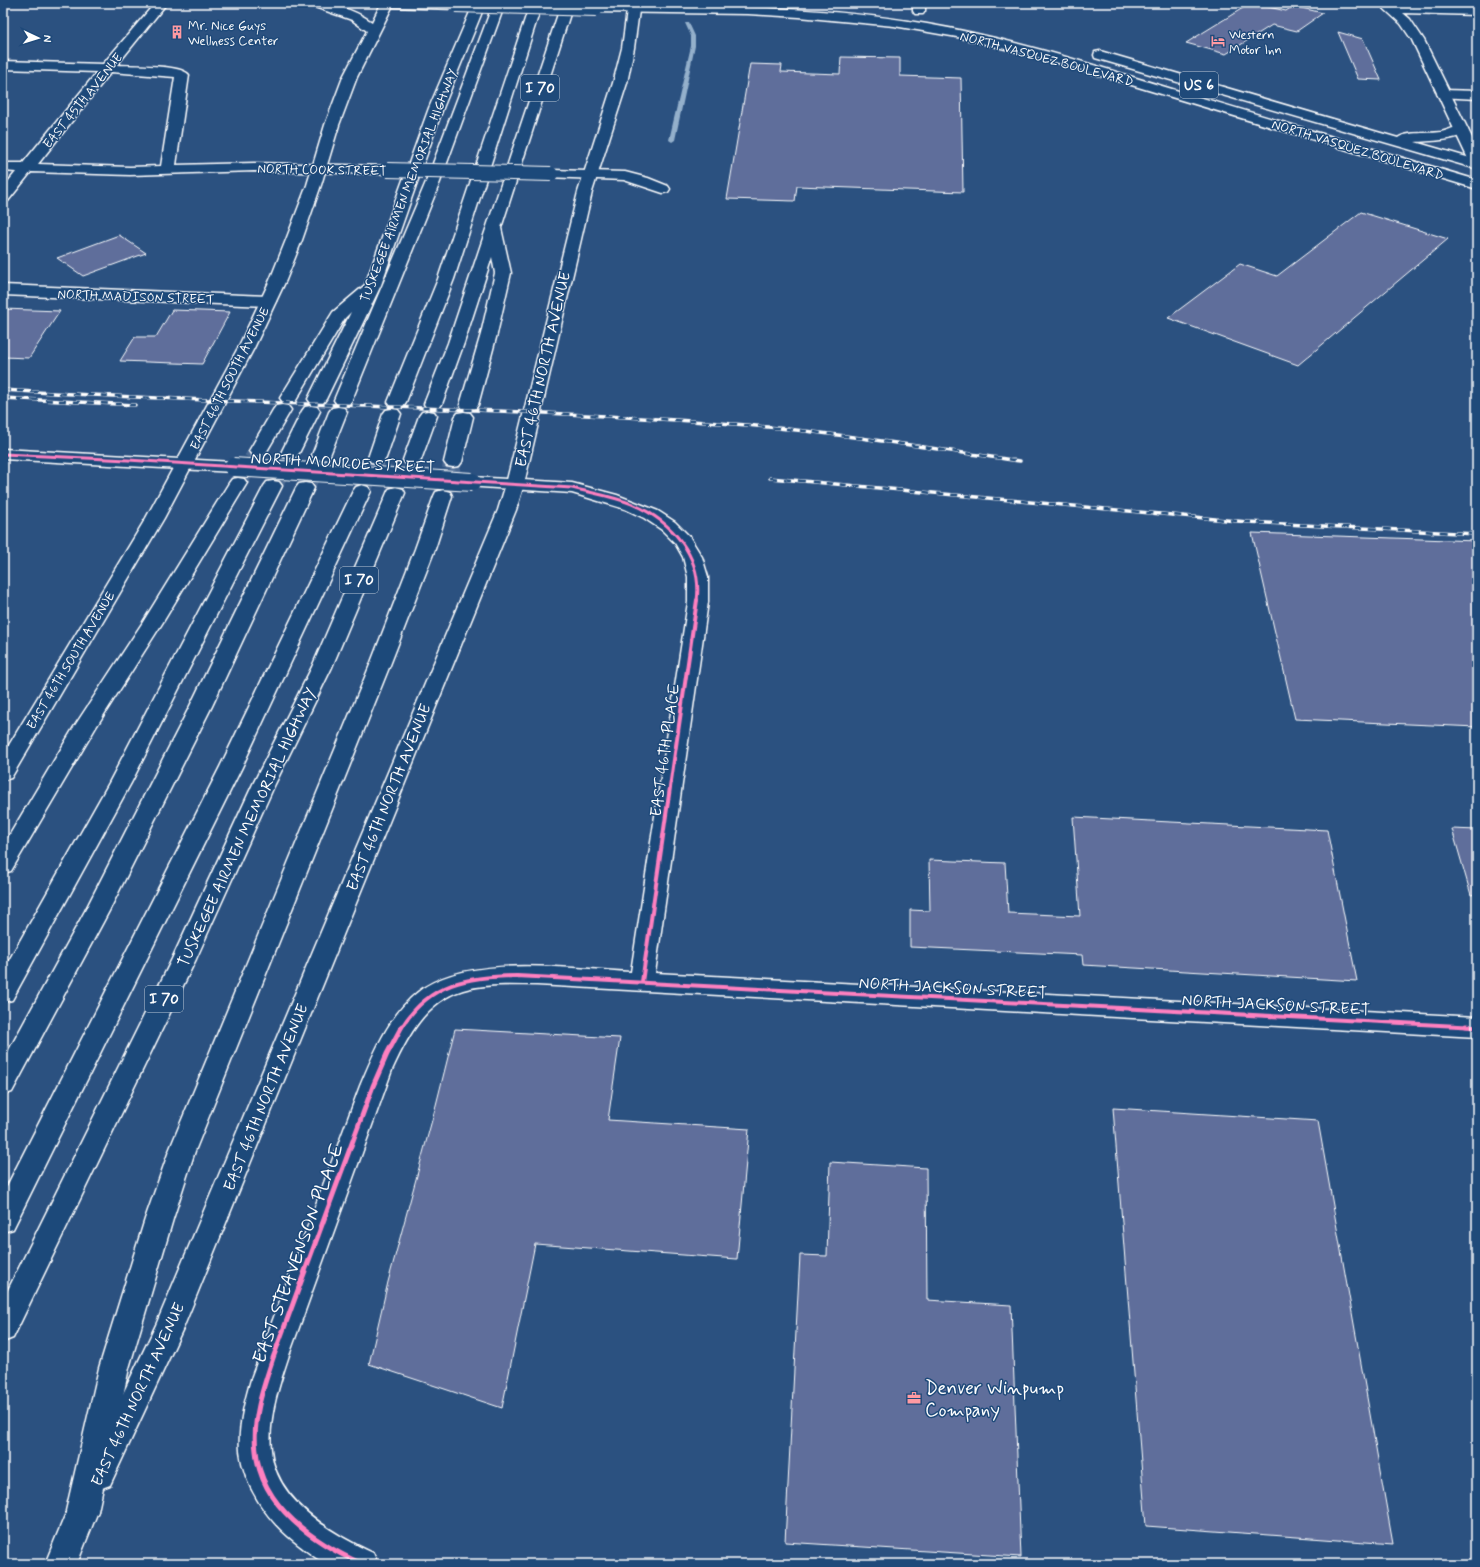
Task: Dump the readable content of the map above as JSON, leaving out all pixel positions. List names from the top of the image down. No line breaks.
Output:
{"streets":{"main road":["NORTH VASQUEZ BOULEVARD","US 6","I 70","EAST 45TH AVENUE","NORTH COOK STREET","TUSKEGEE AIRMEN MEMORIAL HIGHWAY","NORTH MADISON STREET","EAST 46TH NORTH AVENUE","EAST 46TH SOUTH AVENUE","NORTH MONROE STREET","EAST 46TH PLACE","NORTH JACKSON STREET","EAST STEAVENSON PLACE"]},"crossings":[["NORTH VASQUEZ BOULEVARD","EAST 46TH NORTH AVENUE"],["NORTH VASQUEZ BOULEVARD","EAST 46TH SOUTH AVENUE"],["EAST 45TH AVENUE","NORTH COOK STREET"],["NORTH COOK STREET","EAST 46TH NORTH AVENUE"],["NORTH COOK STREET","EAST 46TH SOUTH AVENUE"],["NORTH MADISON STREET","EAST 46TH SOUTH AVENUE"],["EAST 46TH NORTH AVENUE","NORTH MONROE STREET"],["EAST 46TH SOUTH AVENUE","NORTH MONROE STREET"],["NORTH MONROE STREET","EAST 46TH PLACE"],["EAST 46TH PLACE","NORTH JACKSON STREET"],["NORTH JACKSON STREET","EAST STEAVENSON PLACE"]],"places":{"building":["Mr. Nice Guys Wellness Center"],"hotel":["Western Motor Inn"],"office":["Denver Winpump Company"]},"north":"right"}
